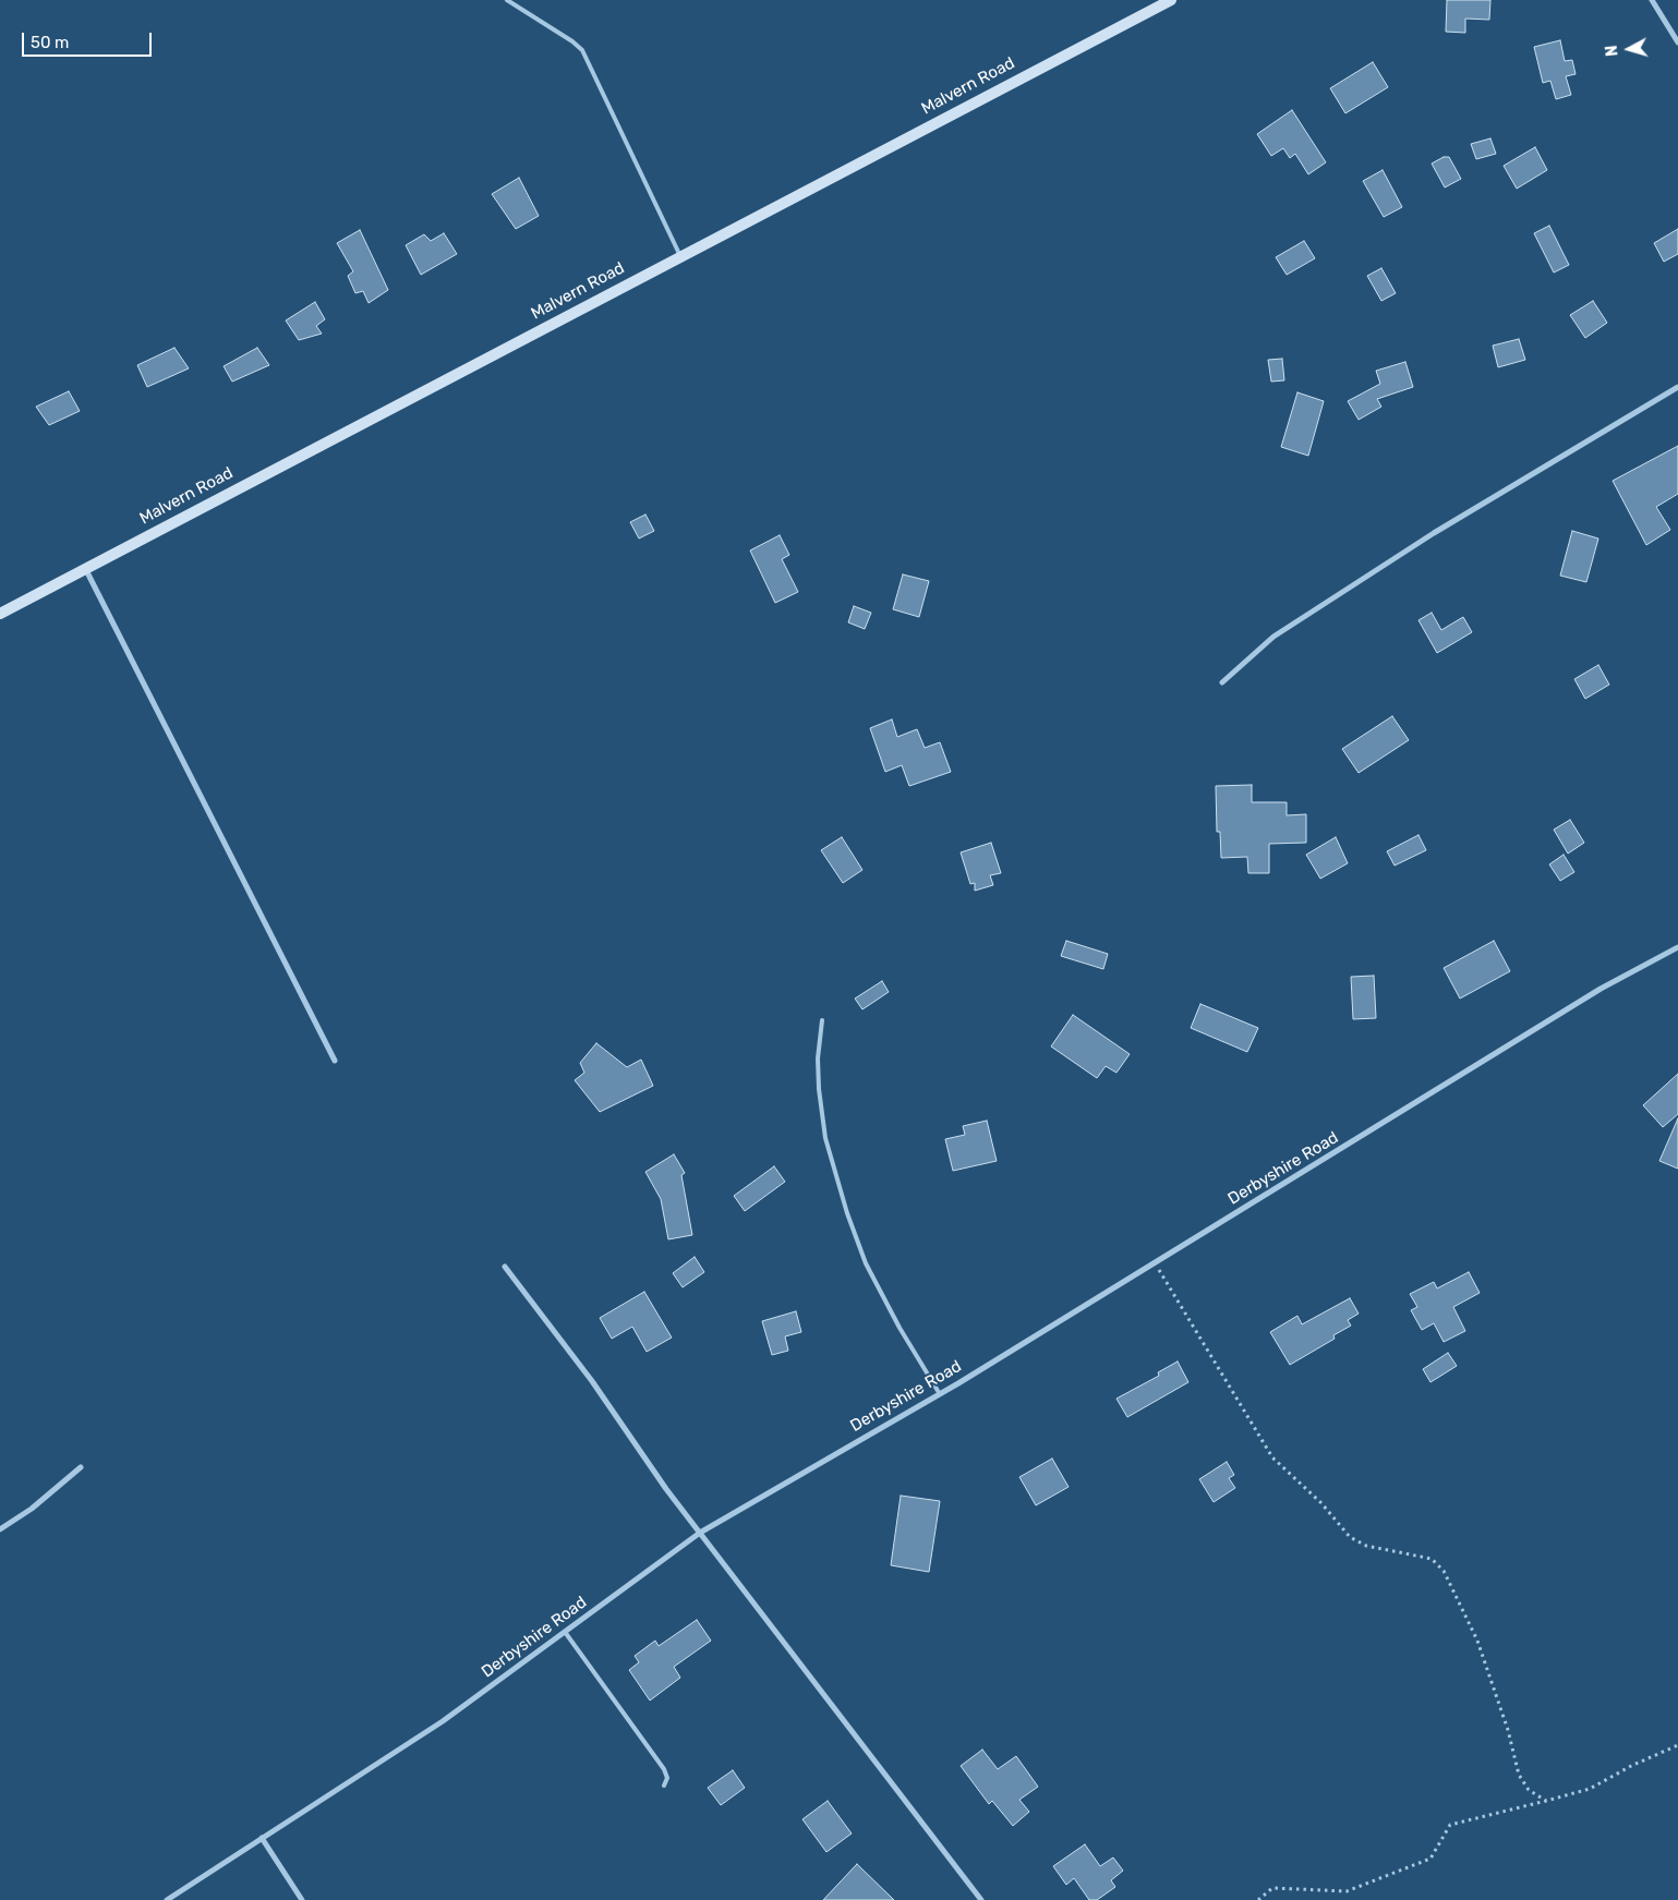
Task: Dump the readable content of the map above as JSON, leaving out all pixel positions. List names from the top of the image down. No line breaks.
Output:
{"streets":{"main road":["Malvern Road"],"street":["Derbyshire Road"]},"scale_bar":"50 m","north":"left"}
